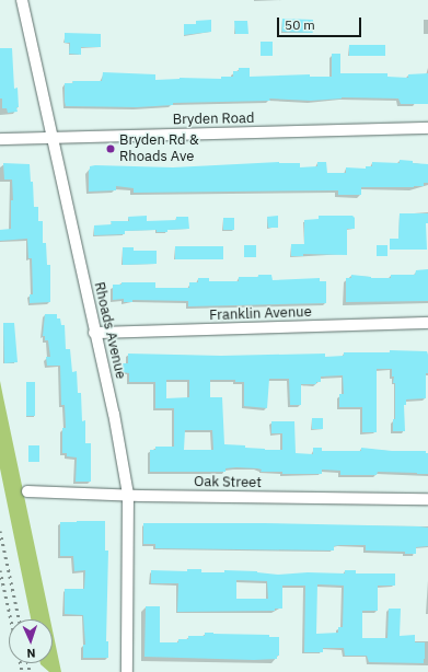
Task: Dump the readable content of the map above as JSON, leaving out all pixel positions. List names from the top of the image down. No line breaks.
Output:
{"streets":{"street":["Bryden Road","Franklin Avenue","Rhoads Avenue","Oak Street"]},"crossings":[["Bryden Road","Rhoads Avenue"],["Franklin Avenue","Rhoads Avenue"],["Rhoads Avenue","Oak Street"]],"places":["Bryden Rd & Rhoads Ave"],"scale_bar":"50 m","north":"bottom"}
